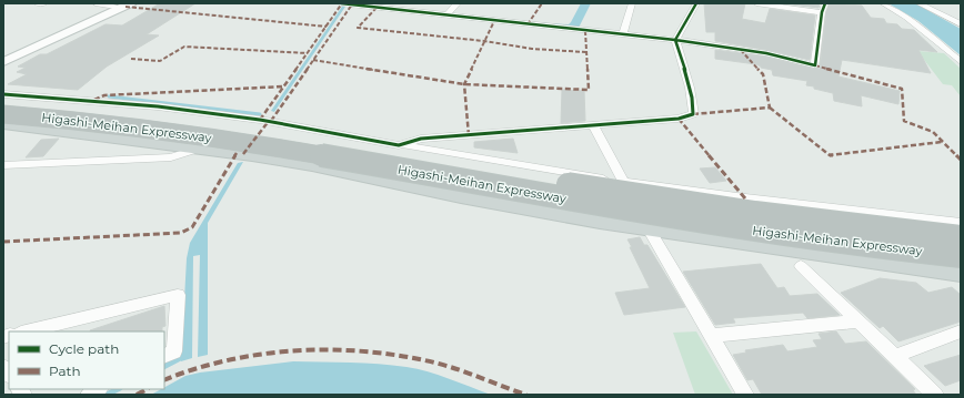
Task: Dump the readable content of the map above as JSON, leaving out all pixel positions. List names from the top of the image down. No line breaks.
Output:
{"streets":{"highway":["Higashi-Meihan Expressway"]},"legend":["Cycle path","Path"]}
